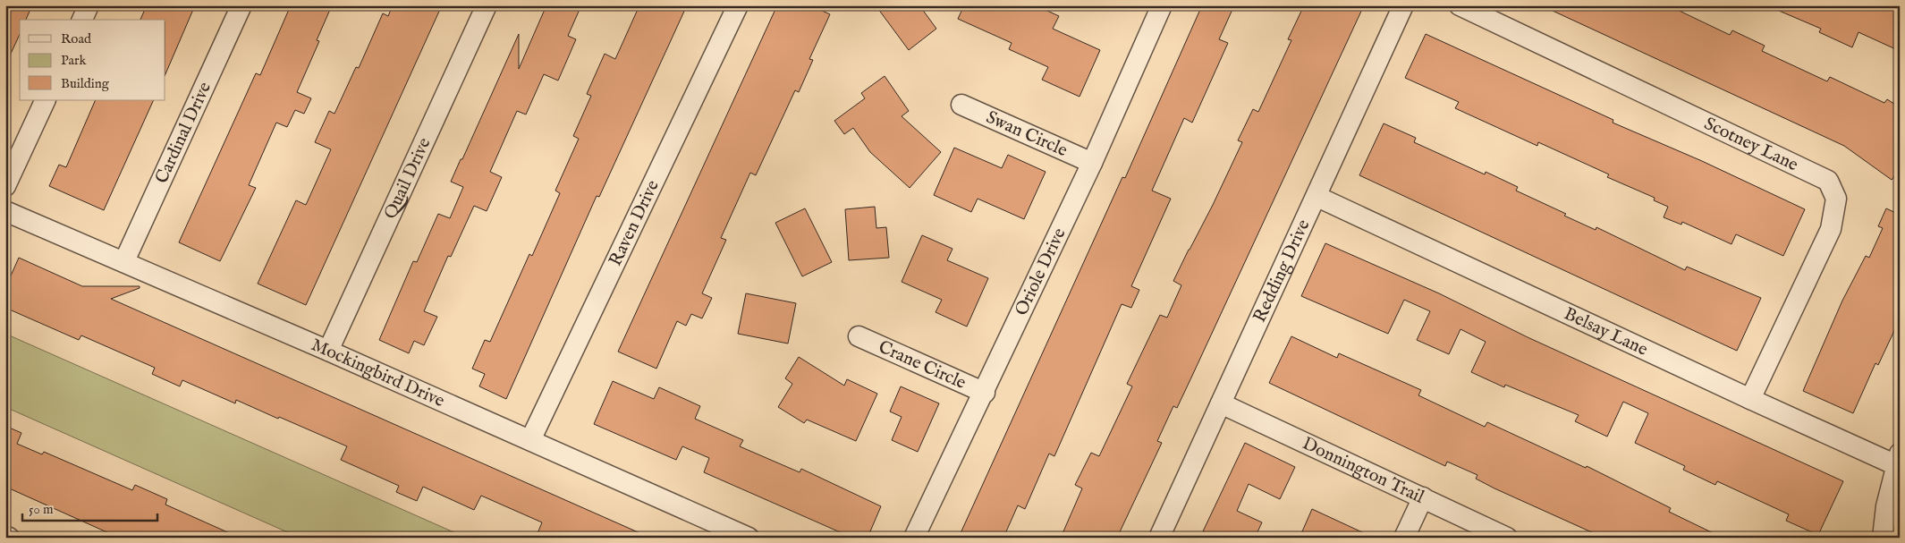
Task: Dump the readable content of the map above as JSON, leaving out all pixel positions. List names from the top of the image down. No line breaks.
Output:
{"streets":{"street":["Cardinal Drive","Swan Circle","Scotney Lane","Quail Drive","Raven Drive","Redding Drive","Oriole Drive","Belsay Lane","Crane Circle","Mockingbird Drive","Donnington Trail"]},"crossings":[["Cardinal Drive","Mockingbird Drive"],["Swan Circle","Oriole Drive"],["Scotney Lane","Belsay Lane"],["Quail Drive","Mockingbird Drive"],["Raven Drive","Mockingbird Drive"],["Redding Drive","Belsay Lane"],["Redding Drive","Donnington Trail"],["Oriole Drive","Crane Circle"]],"legend":["Road","Park","Building"],"scale_bar":"50 m"}
